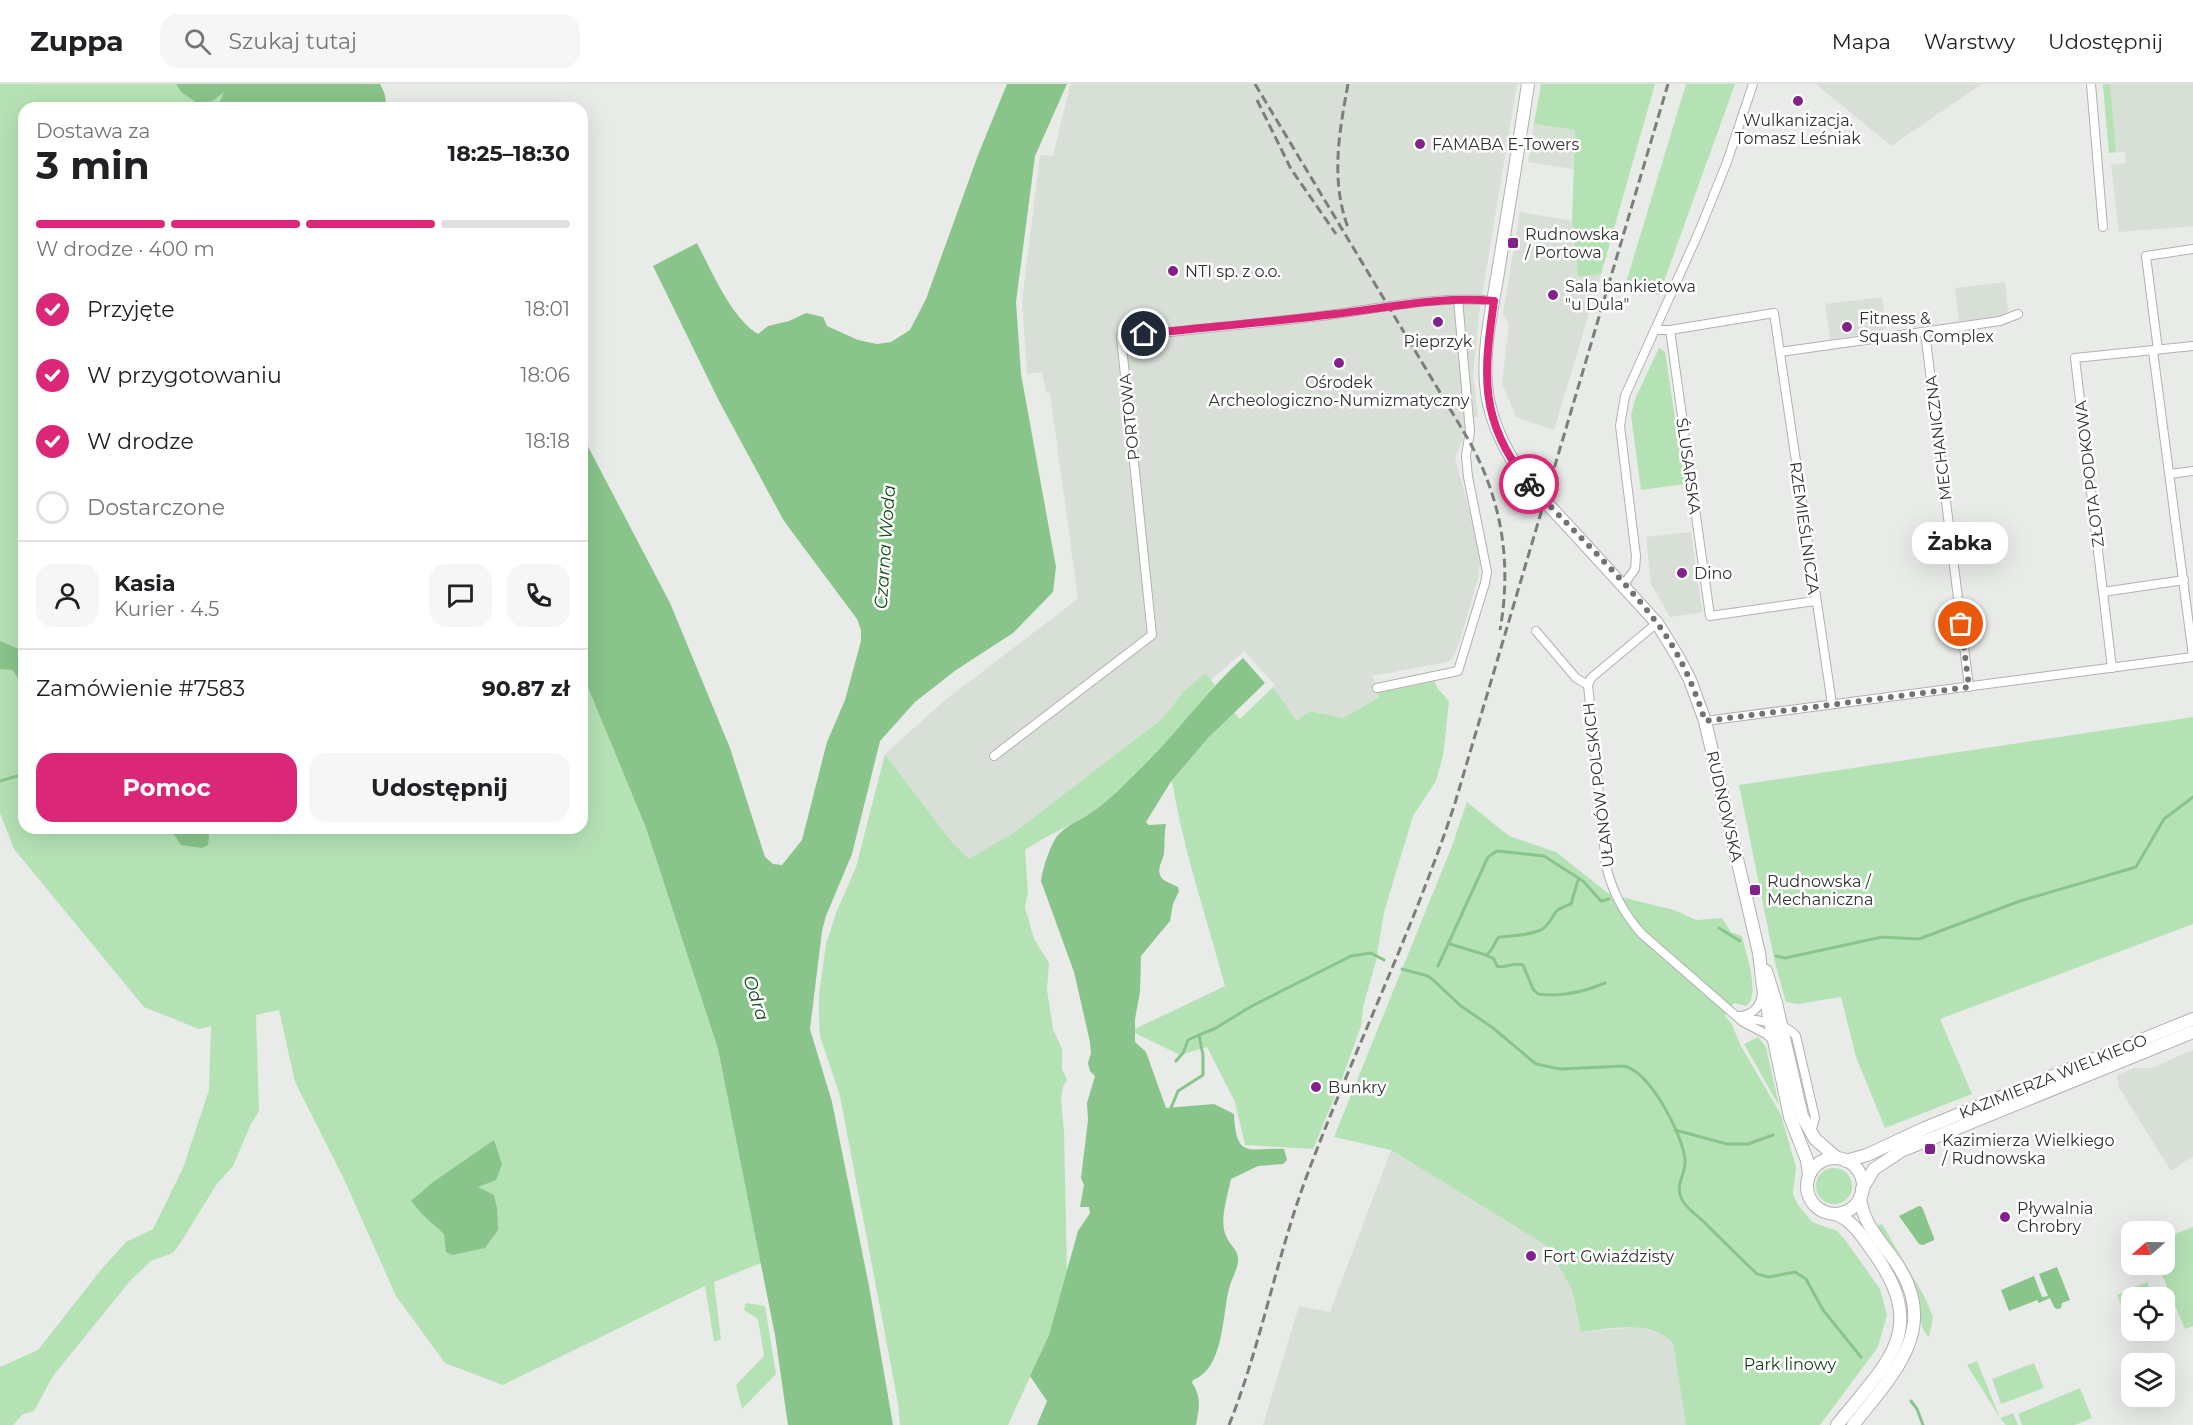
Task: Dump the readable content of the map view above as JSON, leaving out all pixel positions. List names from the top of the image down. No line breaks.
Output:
{"streets":{"main road":["RUDNOWSKA","KAZIMIERZA WIELKIEGO"],"street":["PORTOWA","MECHANICZNA","ŚLUSARSKA","ZŁOTA PODKOWA","RZEMIEŚLNICZA","UŁANÓW POLSKICH"]},"crossings":[["PORTOWA","RUDNOWSKA"],["ŚLUSARSKA","RZEMIEŚLNICZA"],["UŁANÓW POLSKICH","RUDNOWSKA"],["RUDNOWSKA","KAZIMIERZA WIELKIEGO"]],"water":["Czarna Woda","Odra"],"parks":["Park linowy"],"places":{"other":["Wulkanizacja. Tomasz Leśniak","FAMABA E-Towers","NTI sp. z o.o.","Sala bankietowa \"u Dula\"","Pieprzyk","Fitness & Squash Complex","Ośrodek Archeologiczno-Numizmatyczny","Dino","Żabka","Bunkry","Pływalnia Chrobry","Fort Gwiaździsty"],"transit":["Rudnowska / Portowa","Rudnowska / Mechaniczna","Kazimierza Wielkiego / Rudnowska"]},"north":"left","page":{"header":"Zuppa","search":"Szukaj tutaj","nav":["Mapa","Warstwy","Udostępnij"],"heading":["3 min","Dostawa za","18:25–18:30"],"panel":["Kasia","Kurier · 4.5","Zamówienie #7583","90.87 zł"],"bar":"W drodze · 400 m","list":[["Przyjęte","18:01"],["W przygotowaniu","18:06"],["W drodze","18:18"],"Dostarczone"],"bubble":"Żabka","buttons":["Pomoc","Udostępnij"]}}
